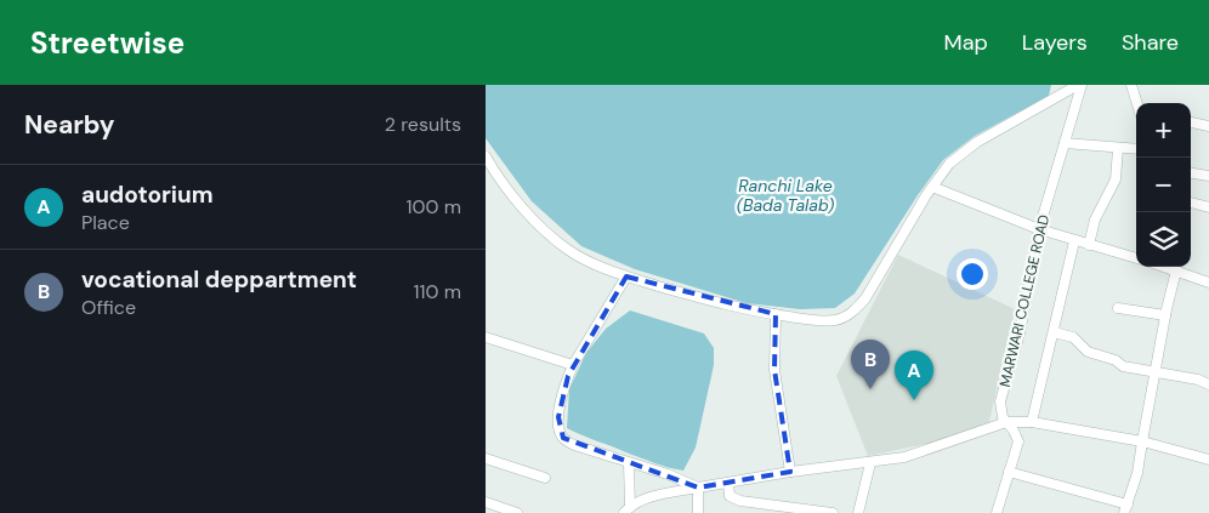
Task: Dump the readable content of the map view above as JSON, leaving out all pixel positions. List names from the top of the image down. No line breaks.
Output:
{"streets":{"street":["MARWARI COLLEGE ROAD"]},"water":["Ranchi Lake (Bada Talab)"],"page":{"header":"Streetwise","nav":["Map","Layers","Share"],"heading":["Nearby","2 results"],"map_buttons":["+","−"],"list":[{"mark":"A","name":"audotorium","note":"Place","value":"100 m"},{"mark":"B","name":"vocational deppartment","note":"Office","value":"110 m"}],"pins":["B","A"]}}
